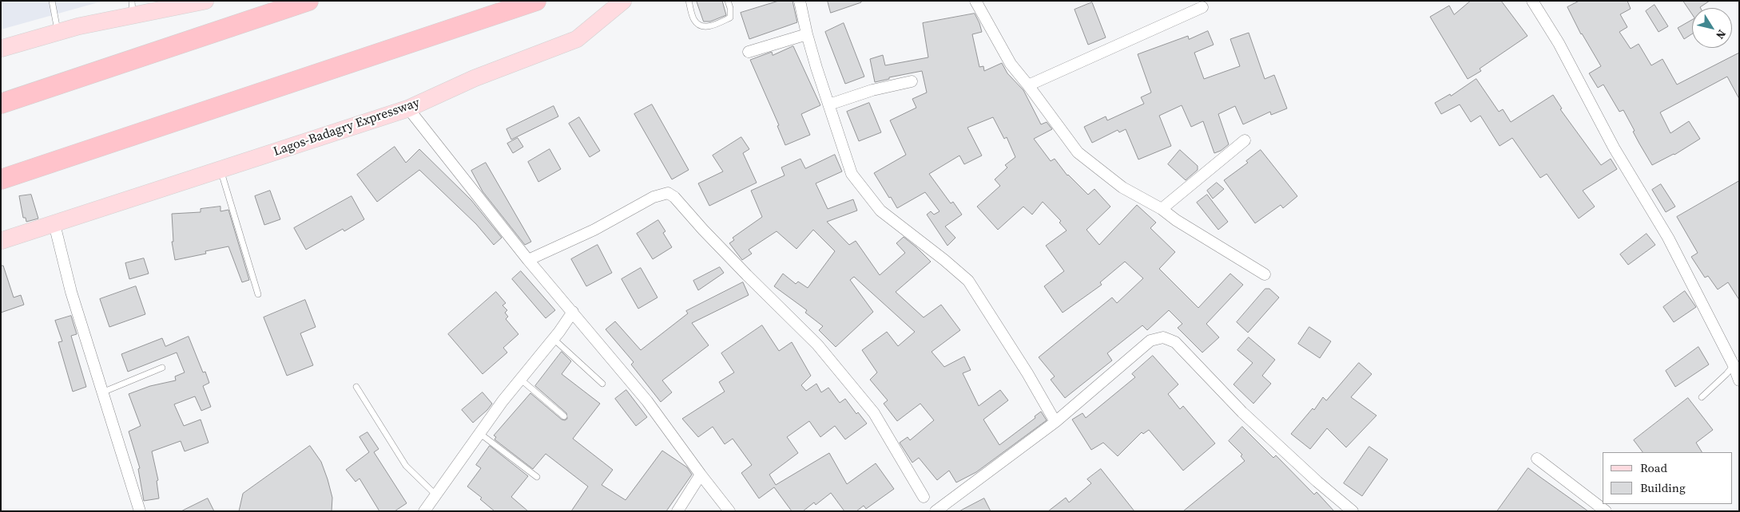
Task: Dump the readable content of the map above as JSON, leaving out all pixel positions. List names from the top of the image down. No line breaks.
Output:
{"streets":{"main road":["Lagos-Badagry Expressway"]},"legend":["Road","Building"],"north":"bottom right"}
